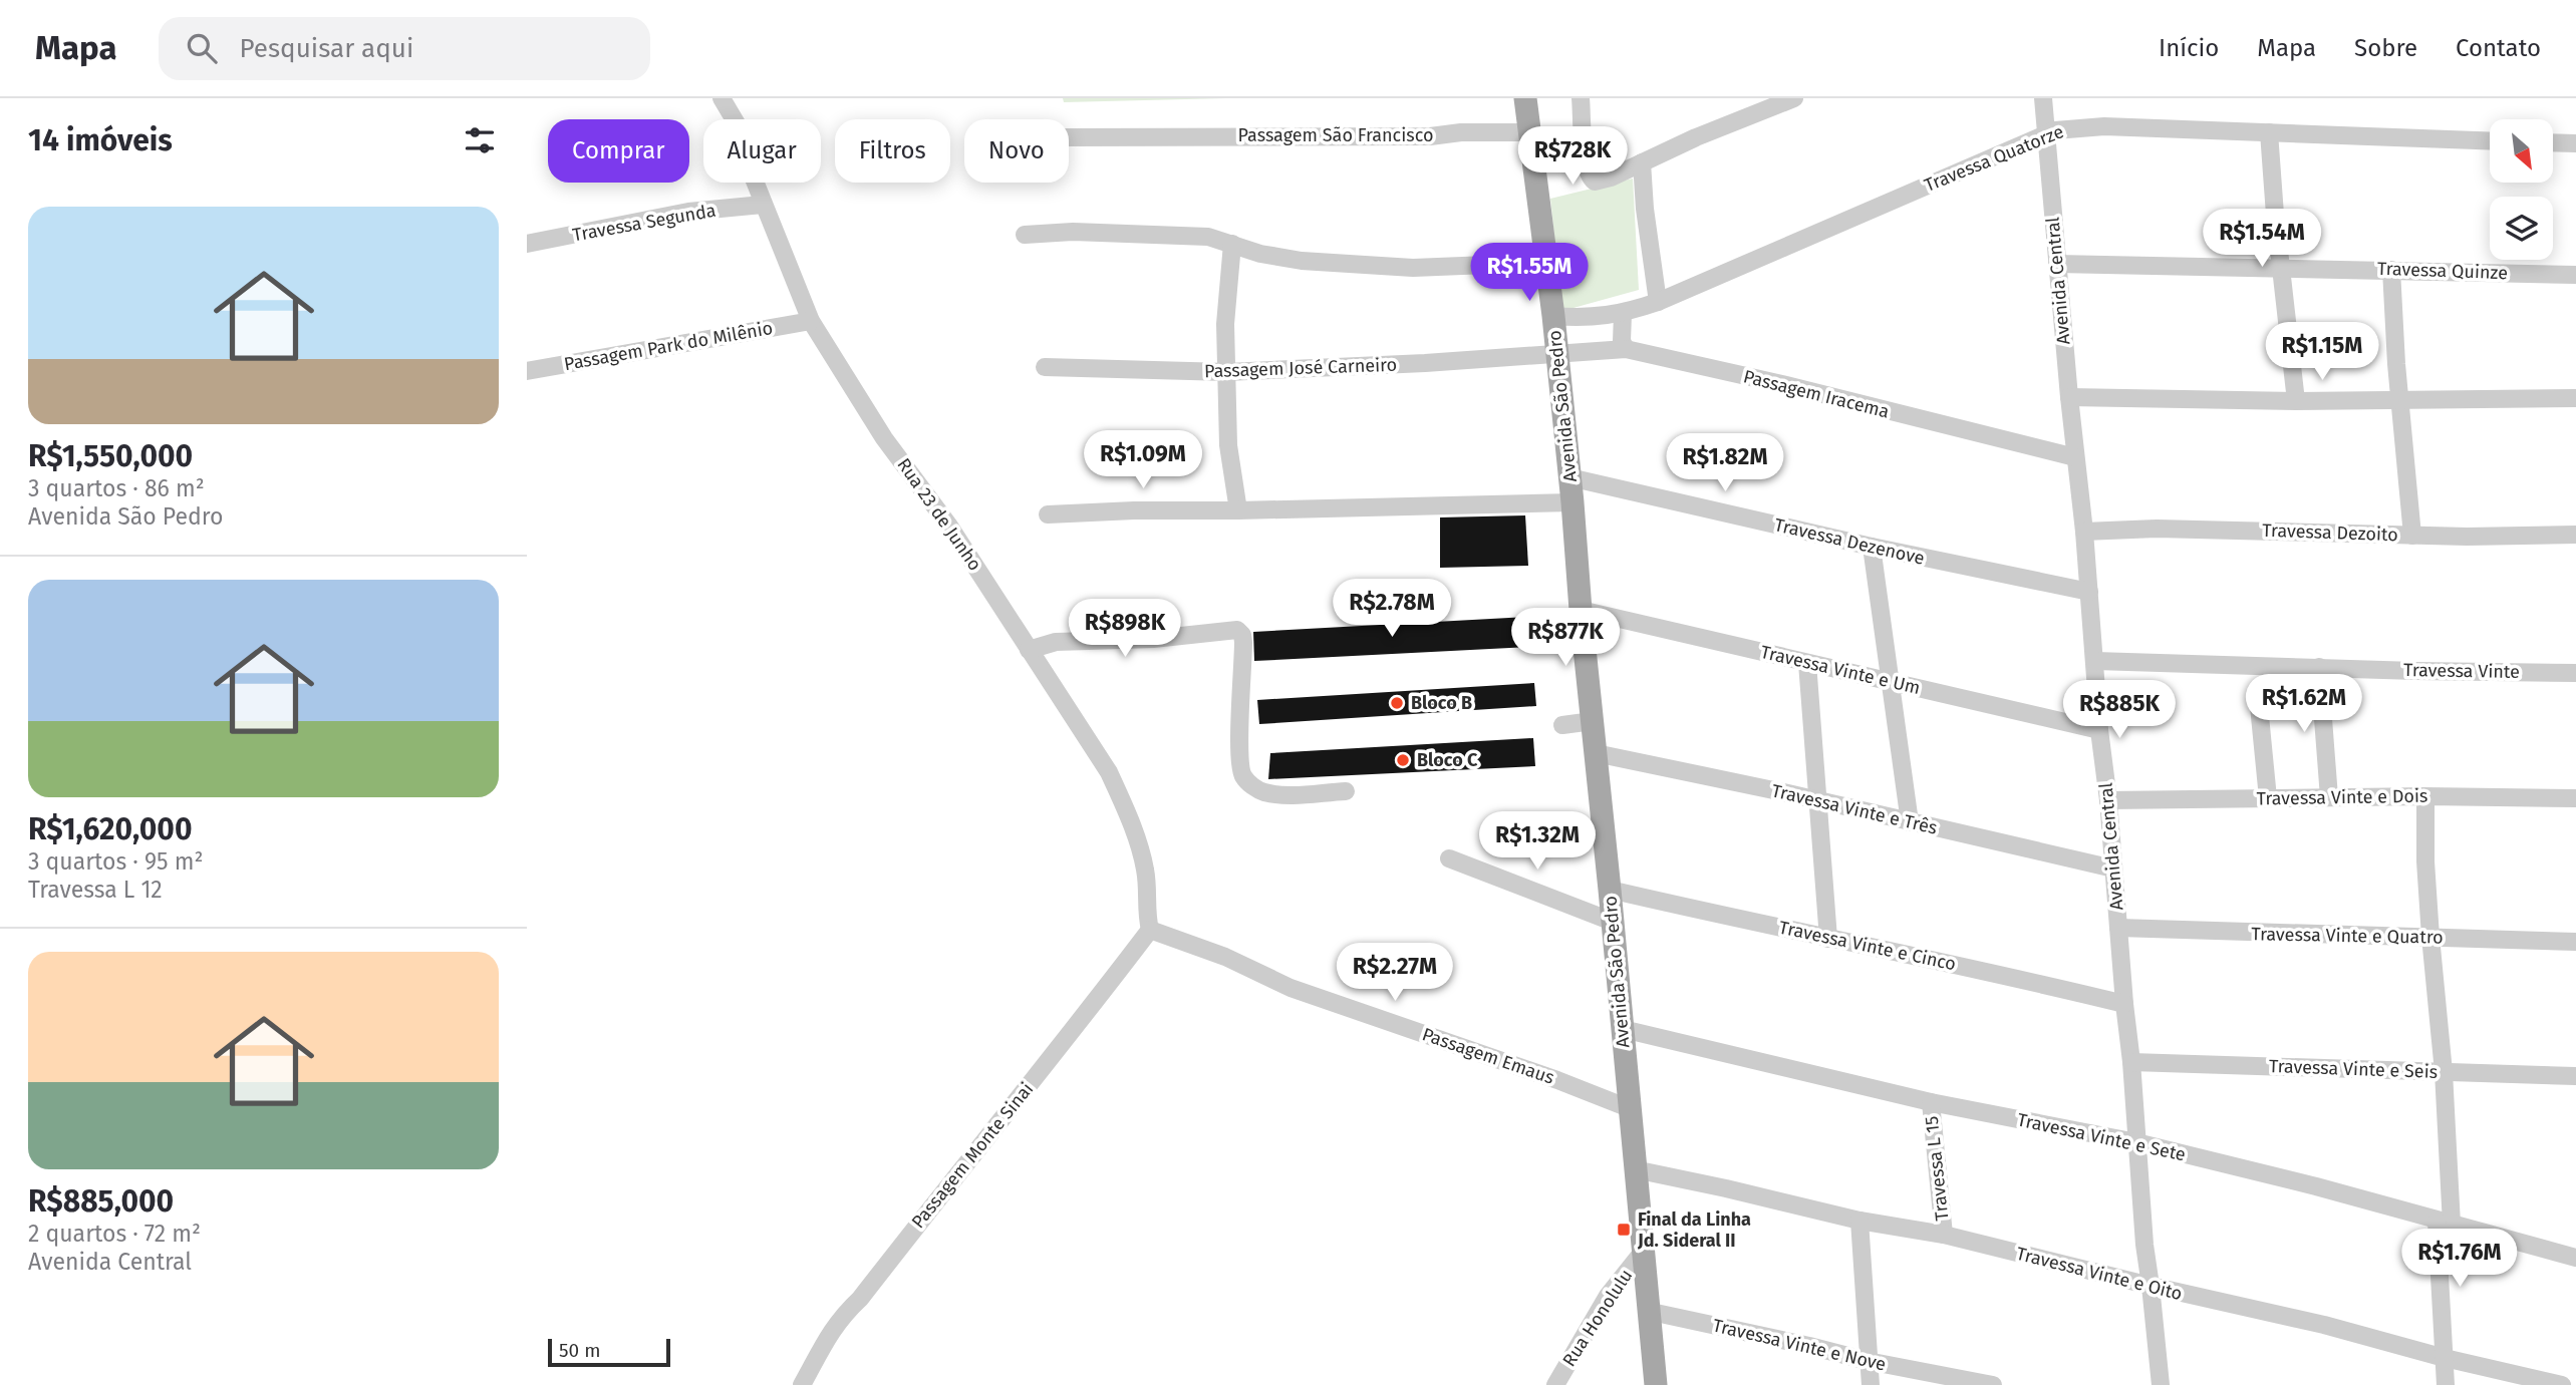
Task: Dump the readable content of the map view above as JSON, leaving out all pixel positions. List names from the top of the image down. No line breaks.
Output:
{"streets":{"main road":["Avenida São Pedro"],"street":["Passagem São Francisco","Travessa Quatorze","Travessa Segunda","Travessa Quinze","Avenida Central","Passagem Park do Milênio","Passagem José Carneiro","Passagem Iracema","Rua 23 de Junho","Travessa Dezoito","Travessa Dezenove","Travessa Vinte e Um","Travessa Vinte","Travessa Vinte e Dois","Travessa Vinte e Três","Travessa Vinte e Quatro","Travessa Vinte e Cinco","Passagem Emaus","Travessa Vinte e Seis","Travessa Vinte e Sete","Passagem Monte Sinai","Travessa L 15","Travessa Vinte e Oito","Rua Honolulu","Travessa Vinte e Nove"]},"crossings":[["Passagem São Francisco","Avenida São Pedro"],["Travessa Quatorze","Avenida Central"],["Travessa Quatorze","Avenida São Pedro"],["Travessa Segunda","Rua 23 de Junho"],["Travessa Quinze","Avenida Central"],["Avenida Central","Passagem Iracema"],["Avenida Central","Travessa Dezoito"],["Avenida Central","Travessa Dezenove"],["Avenida Central","Travessa Vinte e Um"],["Avenida Central","Travessa Vinte"],["Avenida Central","Travessa Vinte e Dois"],["Avenida Central","Travessa Vinte e Três"],["Avenida Central","Travessa Vinte e Quatro"],["Avenida Central","Travessa Vinte e Cinco"],["Avenida Central","Travessa Vinte e Seis"],["Avenida Central","Travessa Vinte e Sete"],["Avenida Central","Travessa Vinte e Oito"],["Passagem Park do Milênio","Rua 23 de Junho"],["Passagem José Carneiro","Passagem Iracema"],["Passagem José Carneiro","Avenida São Pedro"],["Passagem Iracema","Avenida São Pedro"],["Avenida São Pedro","Travessa Dezenove"],["Avenida São Pedro","Travessa Vinte e Um"],["Avenida São Pedro","Travessa Vinte e Três"],["Avenida São Pedro","Travessa Vinte e Cinco"],["Avenida São Pedro","Passagem Emaus"],["Avenida São Pedro","Travessa Vinte e Sete"],["Avenida São Pedro","Travessa Vinte e Oito"],["Avenida São Pedro","Rua Honolulu"],["Avenida São Pedro","Travessa Vinte e Nove"],["Rua 23 de Junho","Passagem Emaus"],["Rua 23 de Junho","Passagem Monte Sinai"],["Passagem Emaus","Passagem Monte Sinai"],["Travessa Vinte e Sete","Travessa L 15"],["Travessa L 15","Travessa Vinte e Oito"]],"places":{"other":["Bloco B","Bloco C"],"transit":["Final da Linha Jd. Sideral II"]},"scale_bar":"50 m","north":"bottom right","page":{"header":"Mapa","search":"Pesquisar aqui","nav":["Início","Mapa","Sobre","Contato"],"heading":"14 imóveis","chip":["Comprar","Alugar","Filtros","Novo"],"price":["R$728K","R$1.54M","R$1.55M","R$1.15M","R$1.09M","R$1.82M","R$2.78M","R$898K","R$877K","R$1.62M","R$885K","R$1.32M","R$2.27M","R$1.76M"],"list":[{"name":"R$1,550,000","note":"3 quartos · 86 m² · Avenida São Pedro"},{"name":"R$1,620,000","note":"3 quartos · 95 m² · Travessa L 12"},{"name":"R$885,000","note":"2 quartos · 72 m² · Avenida Central"}],"scale":"50 m"}}
